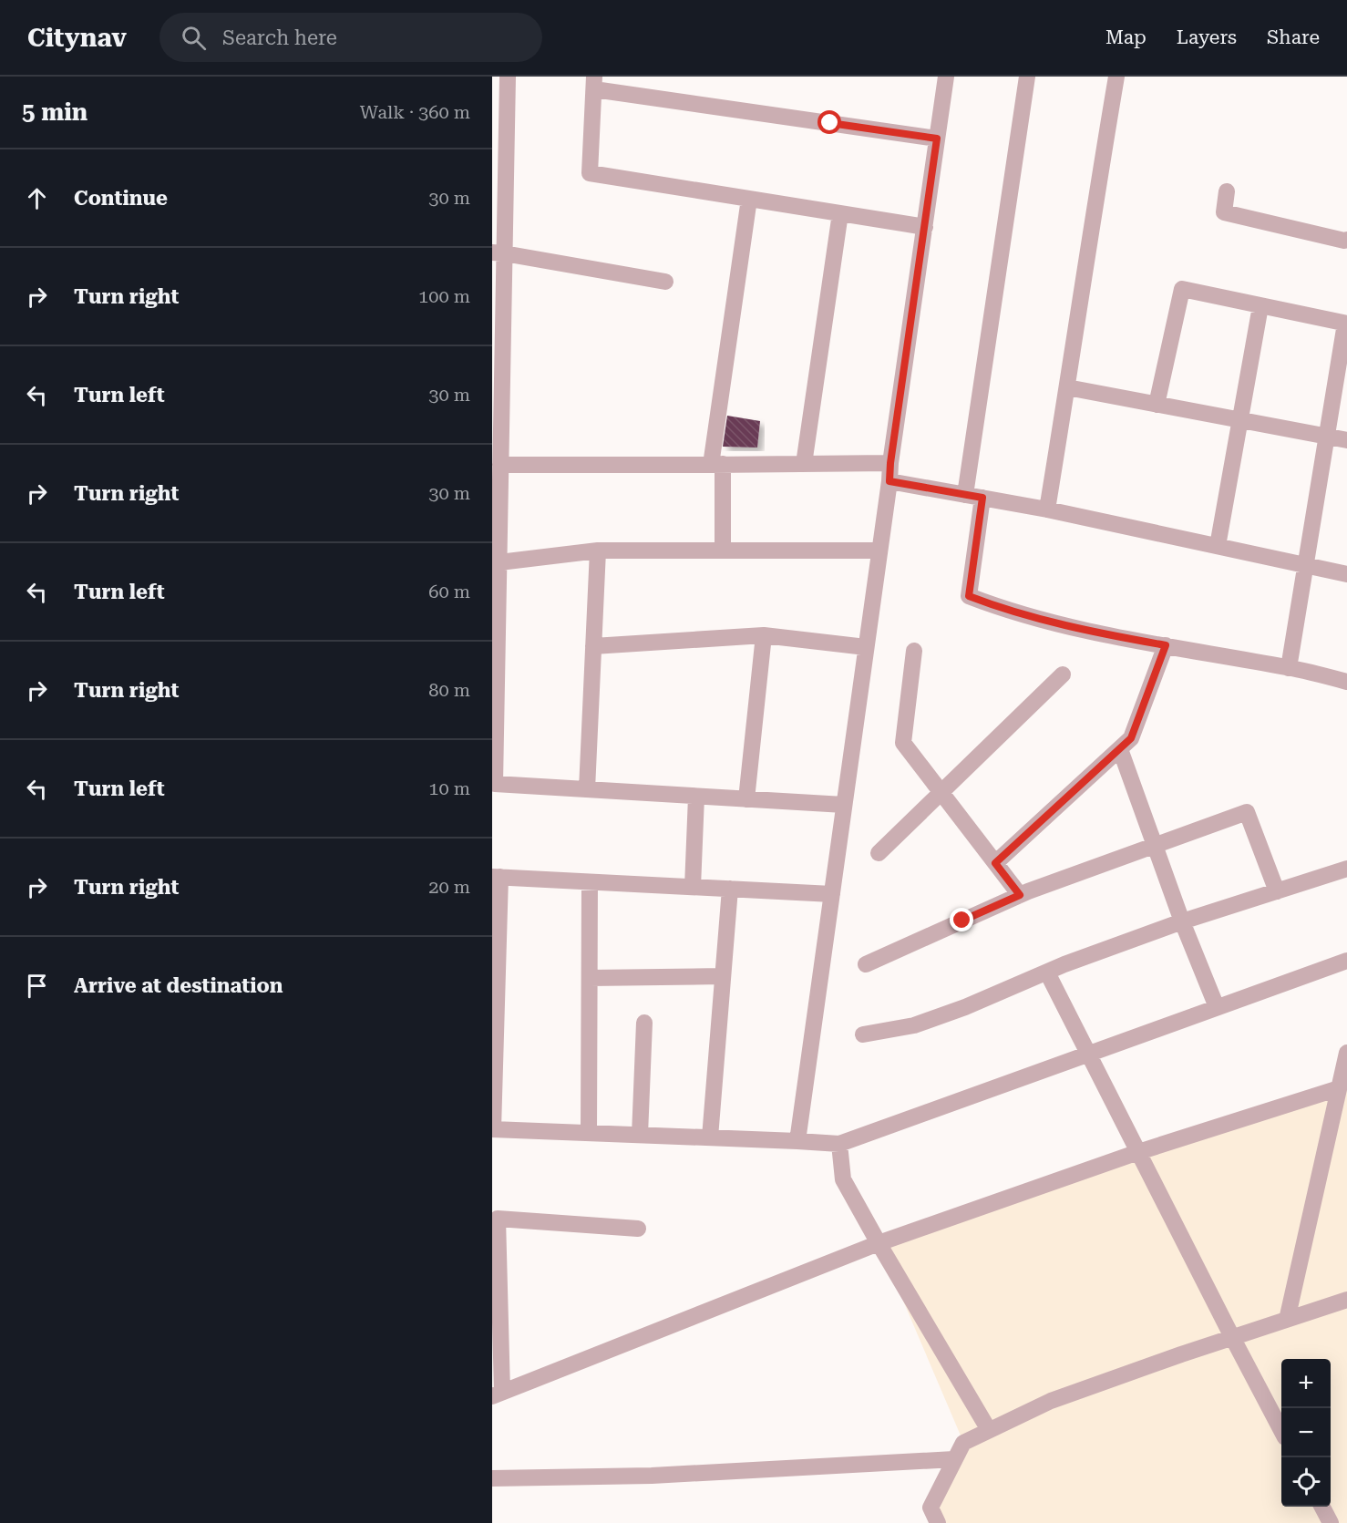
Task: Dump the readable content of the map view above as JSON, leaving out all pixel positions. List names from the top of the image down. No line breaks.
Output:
{"page":{"header":"Citynav","search":"Search here","nav":["Map","Layers","Share"],"heading":["5 min","Walk · 360 m"],"list":[["Continue","30 m"],["Turn right","100 m"],["Turn left","30 m"],["Turn right","30 m"],["Turn left","60 m"],["Turn right","80 m"],["Turn left","10 m"],["Turn right","20 m"],"Arrive at destination"],"map_buttons":["+","−"]}}
